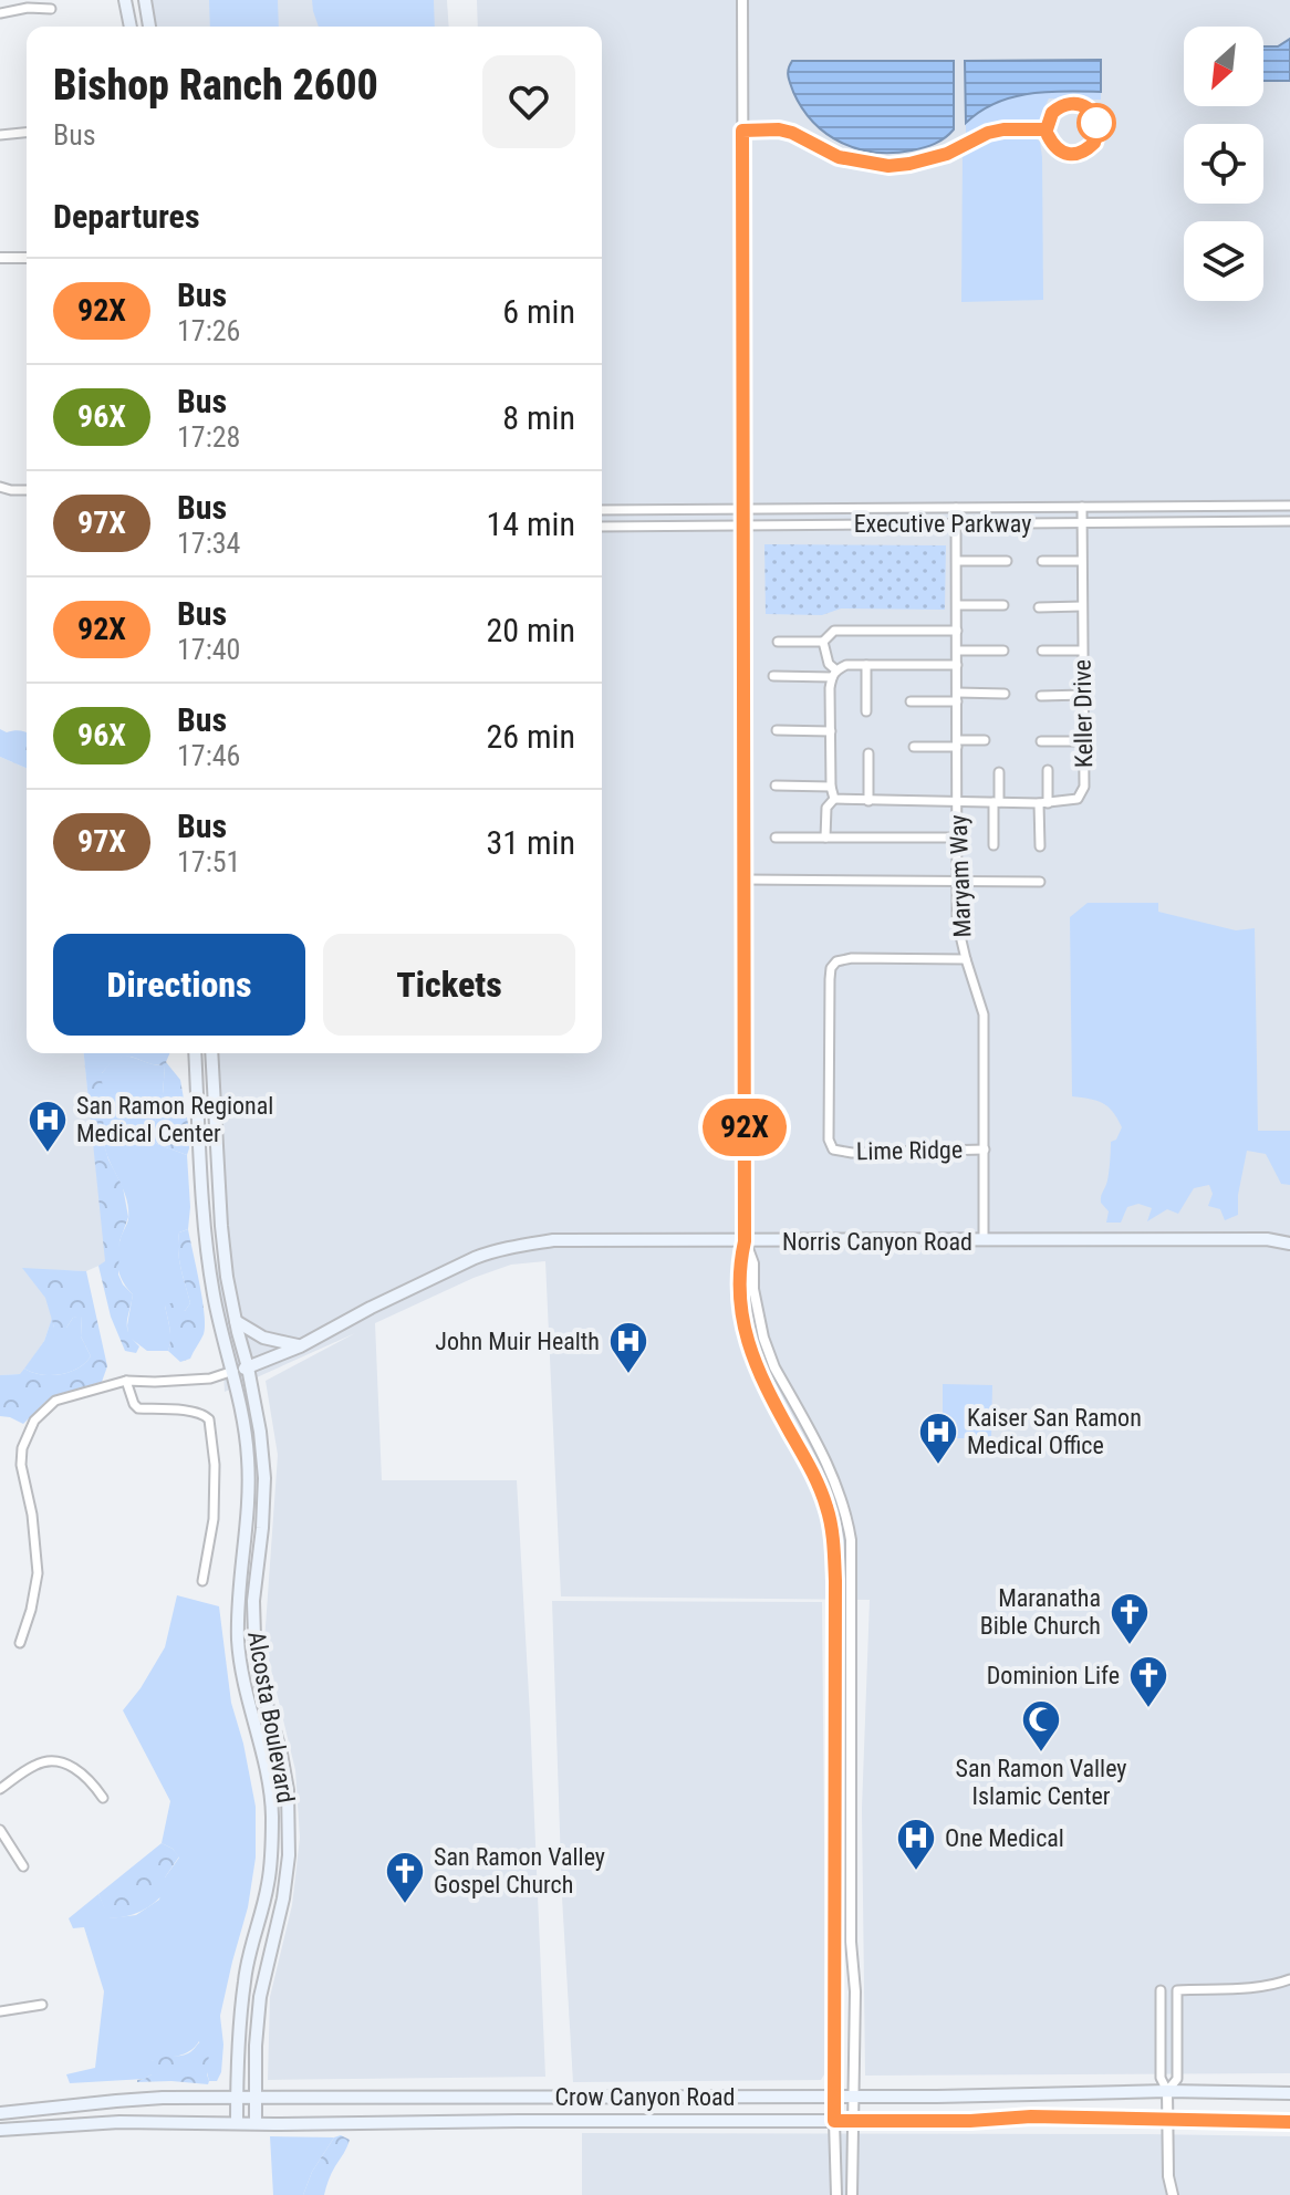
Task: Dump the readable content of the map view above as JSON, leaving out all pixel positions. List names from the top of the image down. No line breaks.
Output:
{"streets":{"main road":["Norris Canyon Road","Alcosta Boulevard","Crow Canyon Road"],"street":["Executive Parkway","Keller Drive","Maryam Way","Lime Ridge"]},"crossings":[["Executive Parkway","Keller Drive"],["Executive Parkway","Maryam Way"],["Keller Drive","Maryam Way"],["Maryam Way","Lime Ridge"],["Maryam Way","Norris Canyon Road"],["Norris Canyon Road","Alcosta Boulevard"],["Alcosta Boulevard","Crow Canyon Road"]],"places":{"hospital":["San Ramon Regional Medical Center","John Muir Health","Kaiser San Ramon Medical Office","One Medical"],"church":["Maranatha Bible Church","Dominion Life","San Ramon Valley Gospel Church"],"mosque":["San Ramon Valley Islamic Center"]},"lines":["bus line 92X"],"north":"bottom left","page":{"on_map":"92X","heading":[["Bishop Ranch 2600","Bus"],"Departures"],"list":[{"mark":"92X","name":"Bus","note":"17:26","value":"6 min"},{"mark":"96X","name":"Bus","note":"17:28","value":"8 min"},{"mark":"97X","name":"Bus","note":"17:34","value":"14 min"},{"mark":"92X","name":"Bus","note":"17:40","value":"20 min"},{"mark":"96X","name":"Bus","note":"17:46","value":"26 min"},{"mark":"97X","name":"Bus","note":"17:51","value":"31 min"}],"buttons":["Directions","Tickets"]}}
